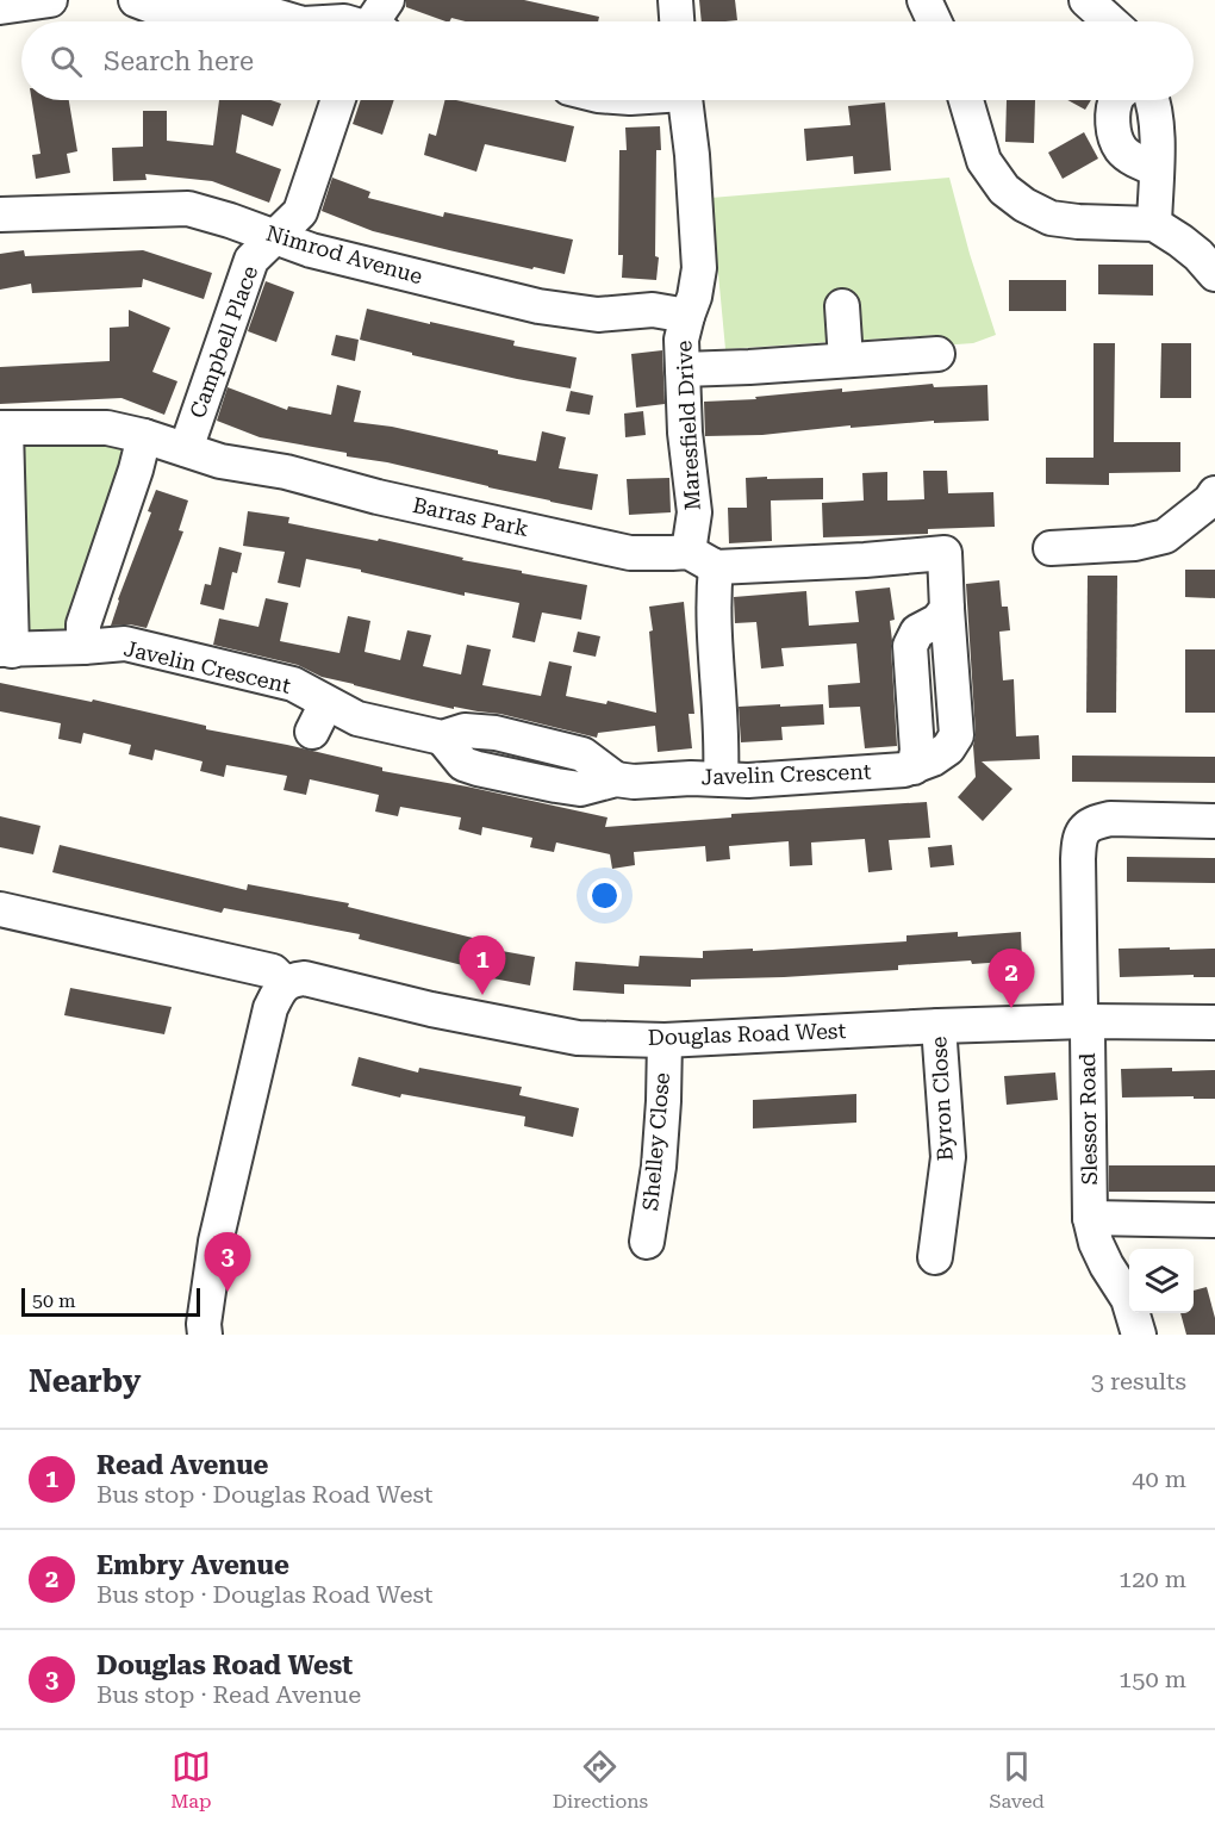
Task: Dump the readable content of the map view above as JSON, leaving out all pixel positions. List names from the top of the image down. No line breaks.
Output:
{"streets":{"street":["Nimrod Avenue","Campbell Place","Maresfield Drive","Barras Park","Javelin Crescent","Douglas Road West","Byron Close","Slessor Road","Shelley Close"]},"crossings":[["Nimrod Avenue","Campbell Place"],["Nimrod Avenue","Maresfield Drive"],["Campbell Place","Barras Park"],["Maresfield Drive","Barras Park"],["Maresfield Drive","Javelin Crescent"],["Barras Park","Javelin Crescent"],["Douglas Road West","Byron Close"],["Douglas Road West","Slessor Road"],["Douglas Road West","Shelley Close"]],"scale_bar":"50 m","page":{"search":"Search here","pins":["1","2","3"],"scale":"50 m","heading":["Nearby","3 results"],"list":[{"mark":"1","name":"Read Avenue","note":"Bus stop · Douglas Road West","value":"40 m"},{"mark":"2","name":"Embry Avenue","note":"Bus stop · Douglas Road West","value":"120 m"},{"mark":"3","name":"Douglas Road West","note":"Bus stop · Read Avenue","value":"150 m"}],"nav":["Map","Directions","Saved"]}}
